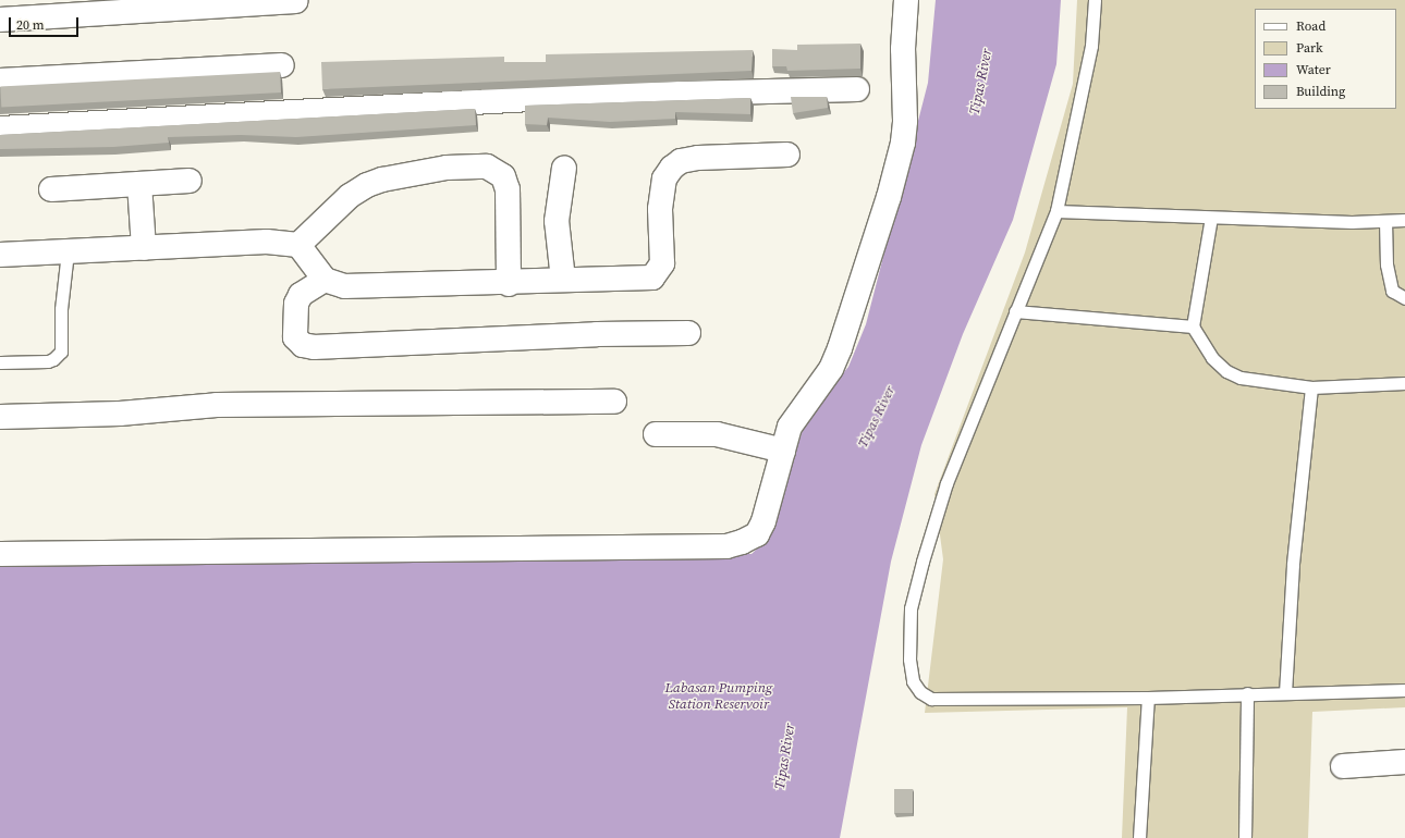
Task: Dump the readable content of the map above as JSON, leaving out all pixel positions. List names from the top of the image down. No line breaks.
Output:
{"water":["Tipas River","Labasan Pumping Station Reservoir"],"legend":["Road","Park","Water","Building"],"scale_bar":"20 m"}
